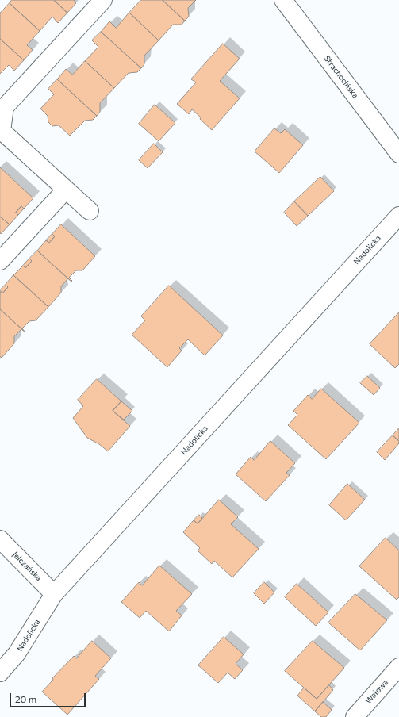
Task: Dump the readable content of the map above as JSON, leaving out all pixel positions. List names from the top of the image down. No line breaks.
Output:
{"streets":{"street":["Strachocińska","Nadolicka","Jelczańska","Wałowa"]},"crossings":[["Nadolicka","Jelczańska"]],"scale_bar":"20 m"}
